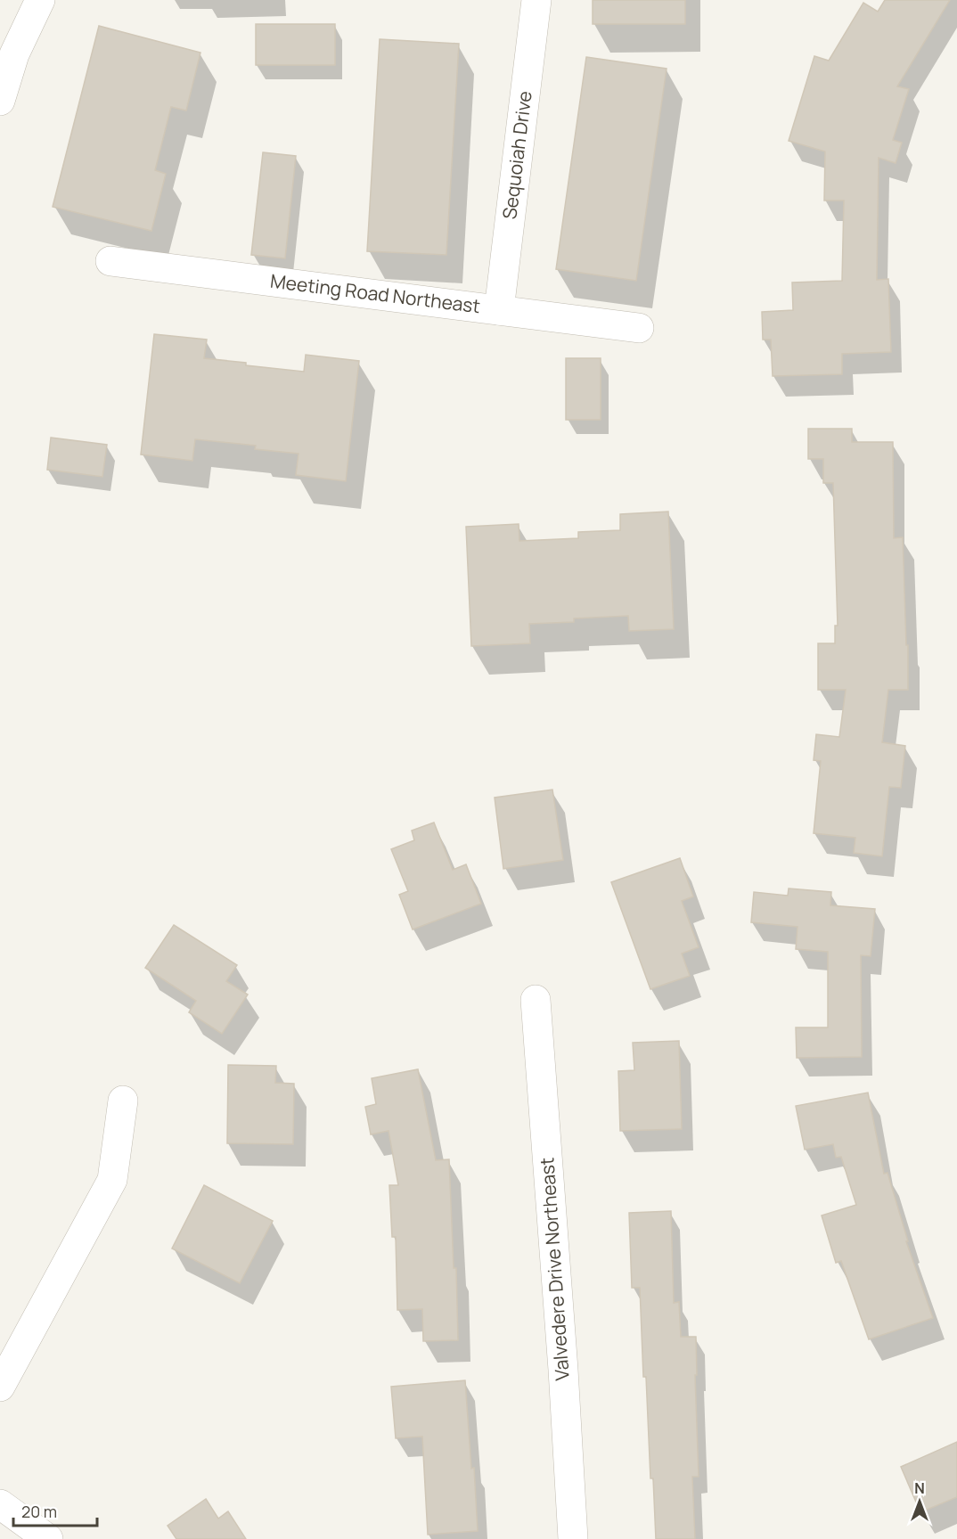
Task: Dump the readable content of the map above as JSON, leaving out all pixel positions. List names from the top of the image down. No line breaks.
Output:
{"streets":{"street":["Sequoiah Drive","Meeting Road Northeast","Valvedere Drive Northeast"]},"crossings":[["Sequoiah Drive","Meeting Road Northeast"]],"scale_bar":"20 m","north":"top"}
